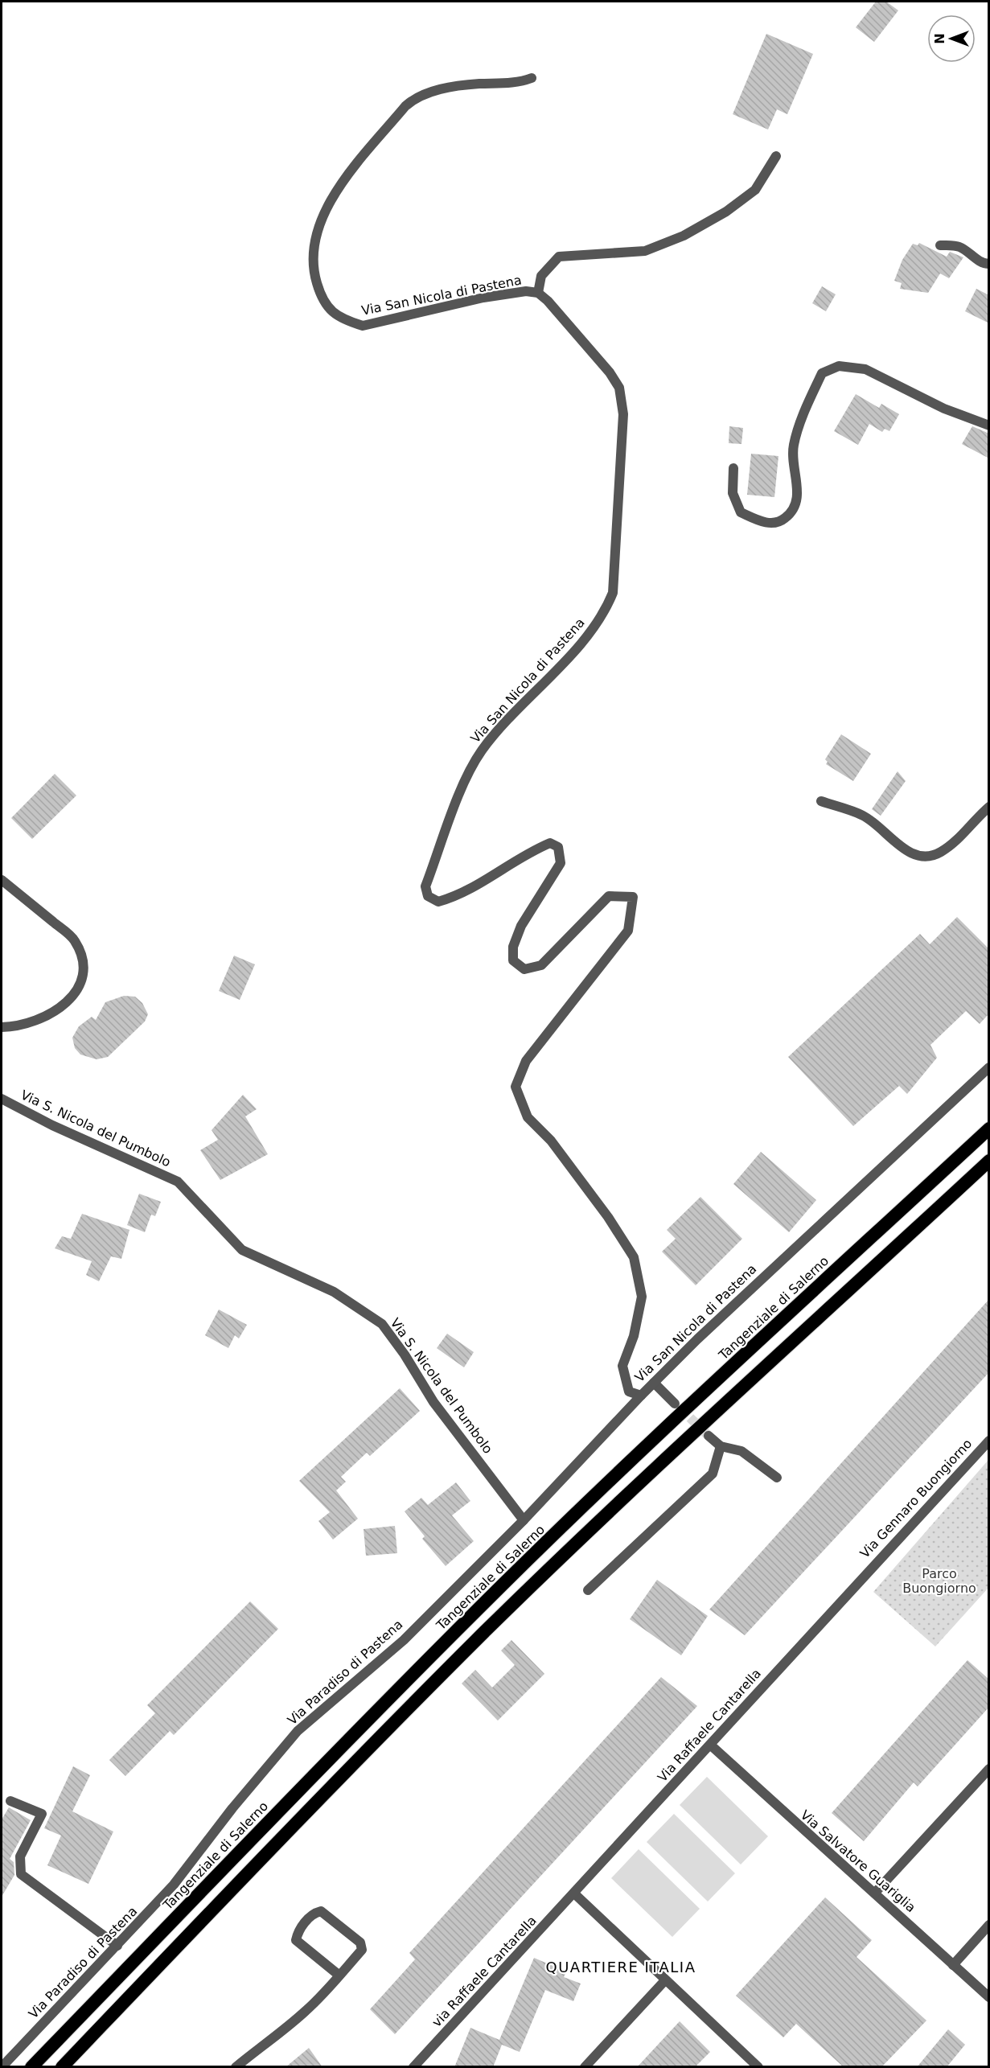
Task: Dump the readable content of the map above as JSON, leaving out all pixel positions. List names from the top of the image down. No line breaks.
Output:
{"streets":{"highway":["Tangenziale di Salerno"],"street":["Via San Nicola di Pastena","Via S. Nicola del Pumbolo","Via Gennaro Buongiorno","Via Paradiso di Pastena","Via Raffaele Cantarella","Via Salvatore Guariglia","via Raffaele Cantarella"]},"crossings":[["Via San Nicola di Pastena","Via Paradiso di Pastena"],["Via S. Nicola del Pumbolo","Via Paradiso di Pastena"],["Via Gennaro Buongiorno","Via Raffaele Cantarella"],["Via Raffaele Cantarella","Via Salvatore Guariglia"],["Via Raffaele Cantarella","via Raffaele Cantarella"]],"districts":["QUARTIERE ITALIA"],"parks":["Parco Buongiorno"],"north":"left"}
